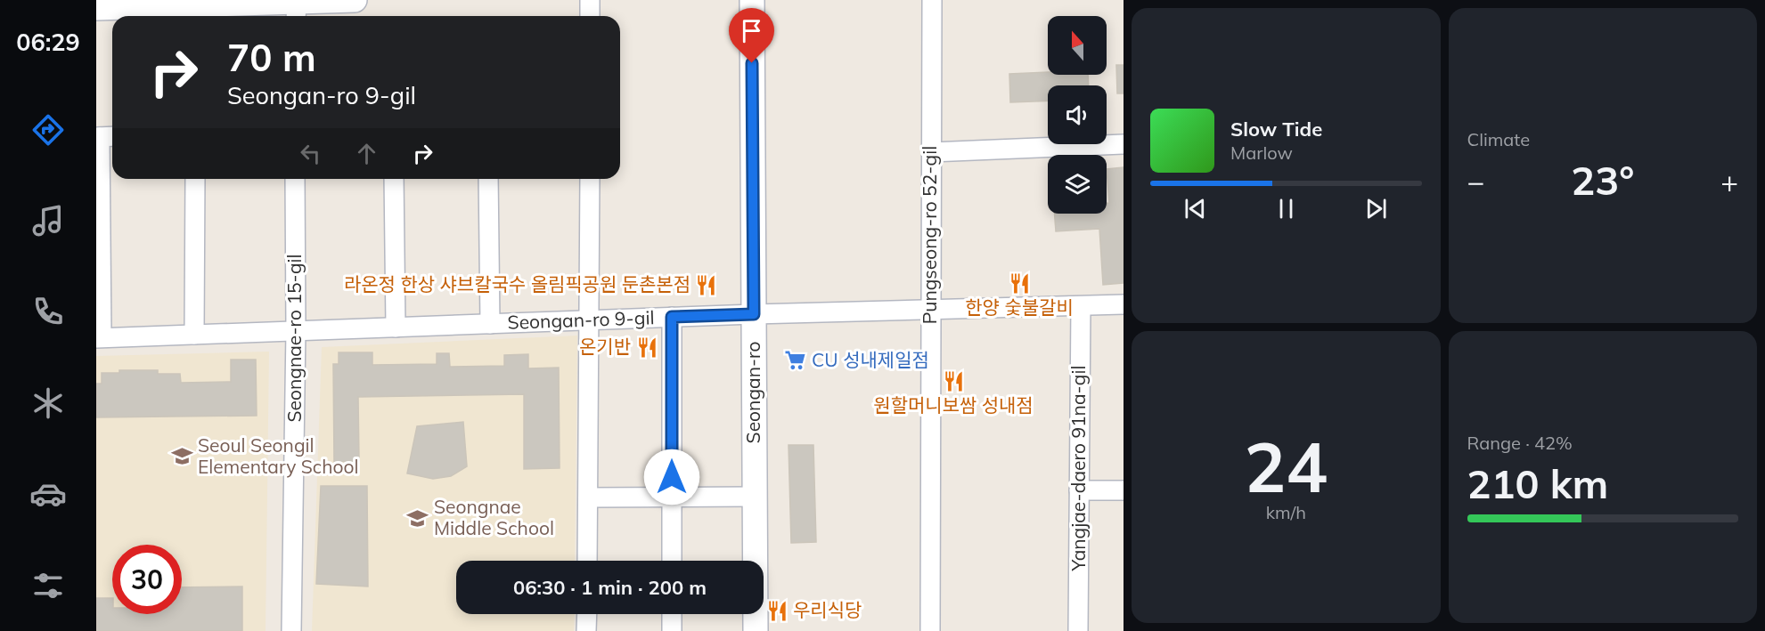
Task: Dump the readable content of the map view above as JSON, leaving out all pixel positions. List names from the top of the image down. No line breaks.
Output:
{"streets":{"street":["Pungseong-ro 52-gil","Seongan-ro 9-gil","Seongnae-ro 15-gil","Seongan-ro","Yangjae-daero 91na-gil"]},"crossings":[["Pungseong-ro 52-gil","Seongan-ro 9-gil"],["Seongan-ro 9-gil","Seongnae-ro 15-gil"],["Seongan-ro 9-gil","Seongan-ro"],["Seongan-ro 9-gil","Yangjae-daero 91na-gil"]],"places":{"restaurant":["한양 숯불갈비","라온정 한상 샤브칼국수 올림픽공원 둔촌본점","온기반","원할머니보쌈 성내점","우리식당"],"supermarket":["CU 성내제일점"],"school or university":["Seoul Seongil Elementary School","Seongnae Middle School"]},"north":"top","page":{"tabs":"06:29","tile":["Climate",["24","km/h"],["Range · 42%","210 km"]],"turn":["70 m","Seongan-ro 9-gil"],"song":["Slow Tide","Marlow"],"heat":["−","23°","+"],"limit":"30","trip":"06:30 · 1 min · 200 m"}}
